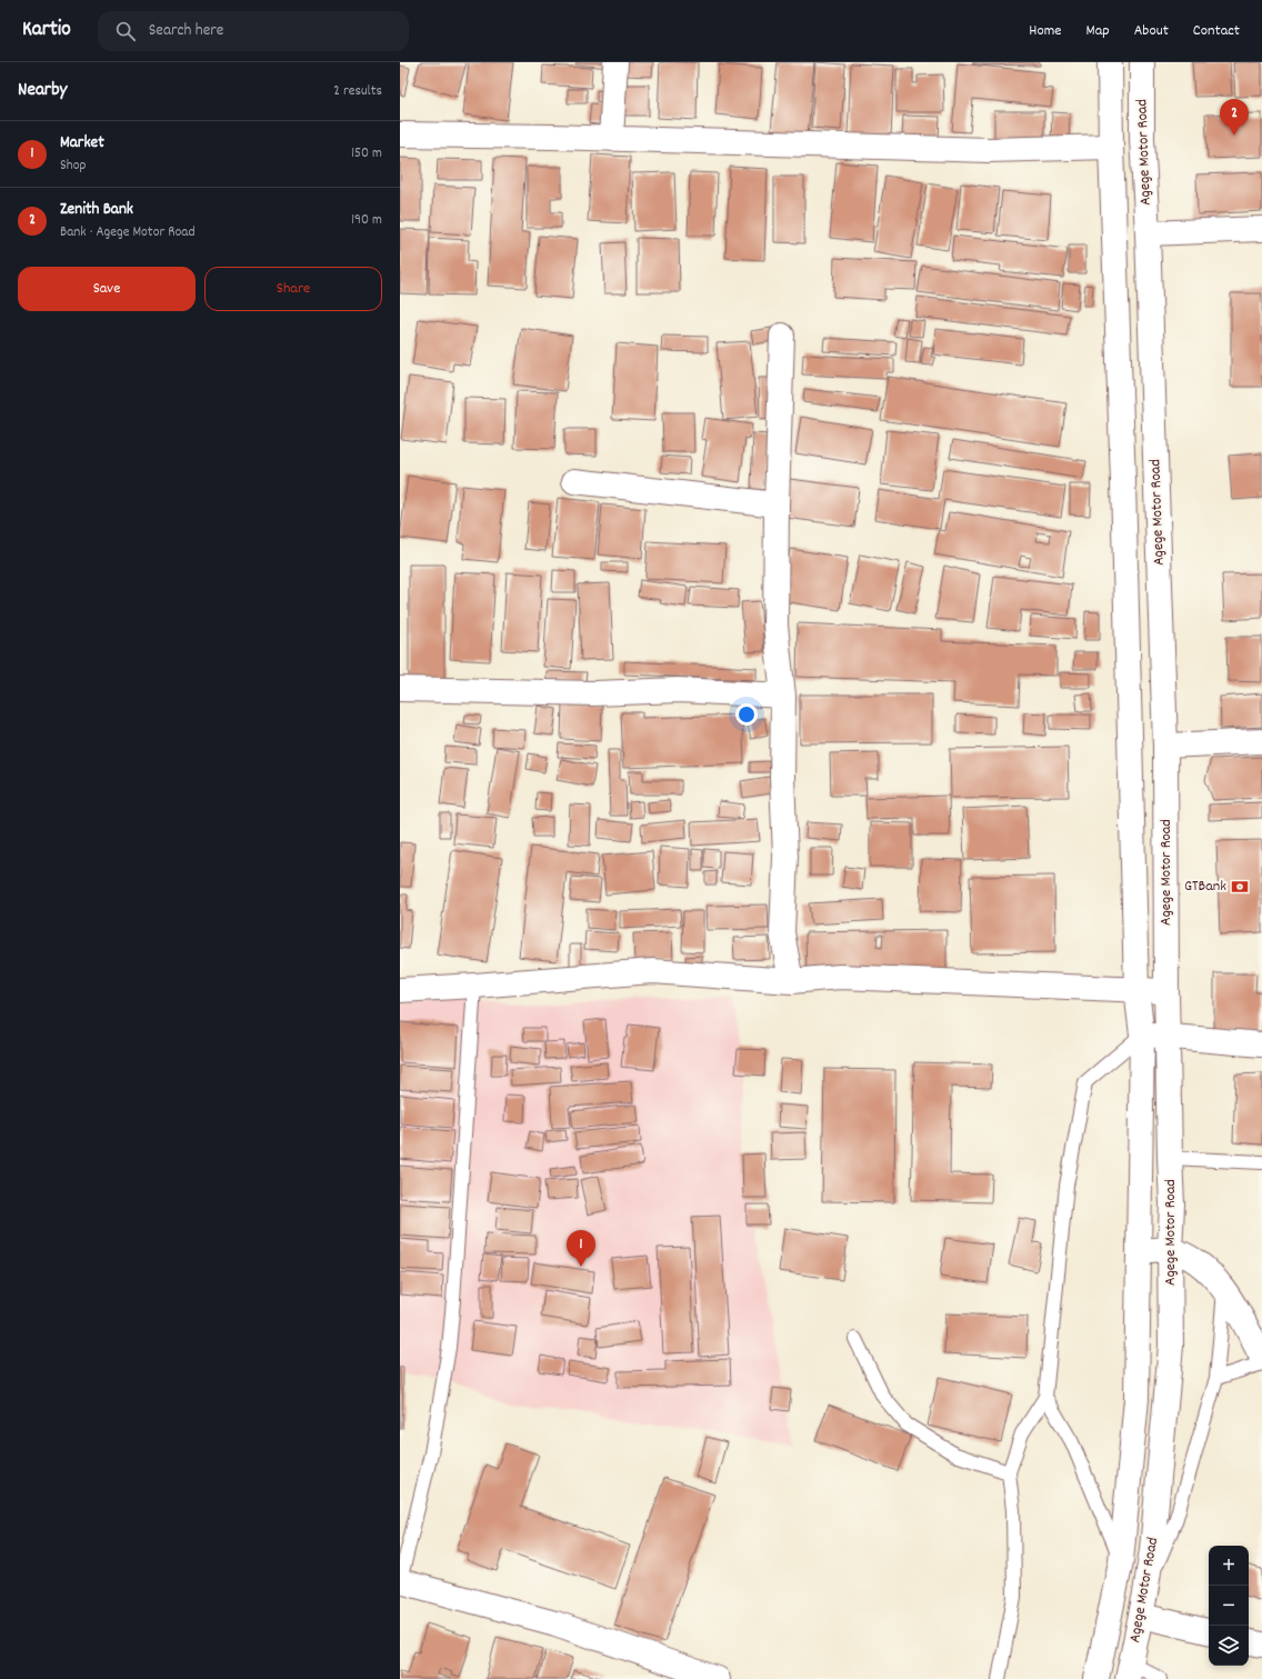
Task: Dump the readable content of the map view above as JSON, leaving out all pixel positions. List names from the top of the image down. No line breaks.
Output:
{"streets":{"main road":["Agege Motor Road"]},"places":{"bank":["GTBank"]},"page":{"header":"Kartio","search":"Search here","nav":["Home","Map","About","Contact"],"heading":["Nearby","2 results"],"pins":["2","1"],"list":[{"mark":"1","name":"Market","note":"Shop","value":"150 m"},{"mark":"2","name":"Zenith Bank","note":"Bank · Agege Motor Road","value":"190 m"}],"buttons":["Save","Share"],"map_buttons":["+","−"]}}
